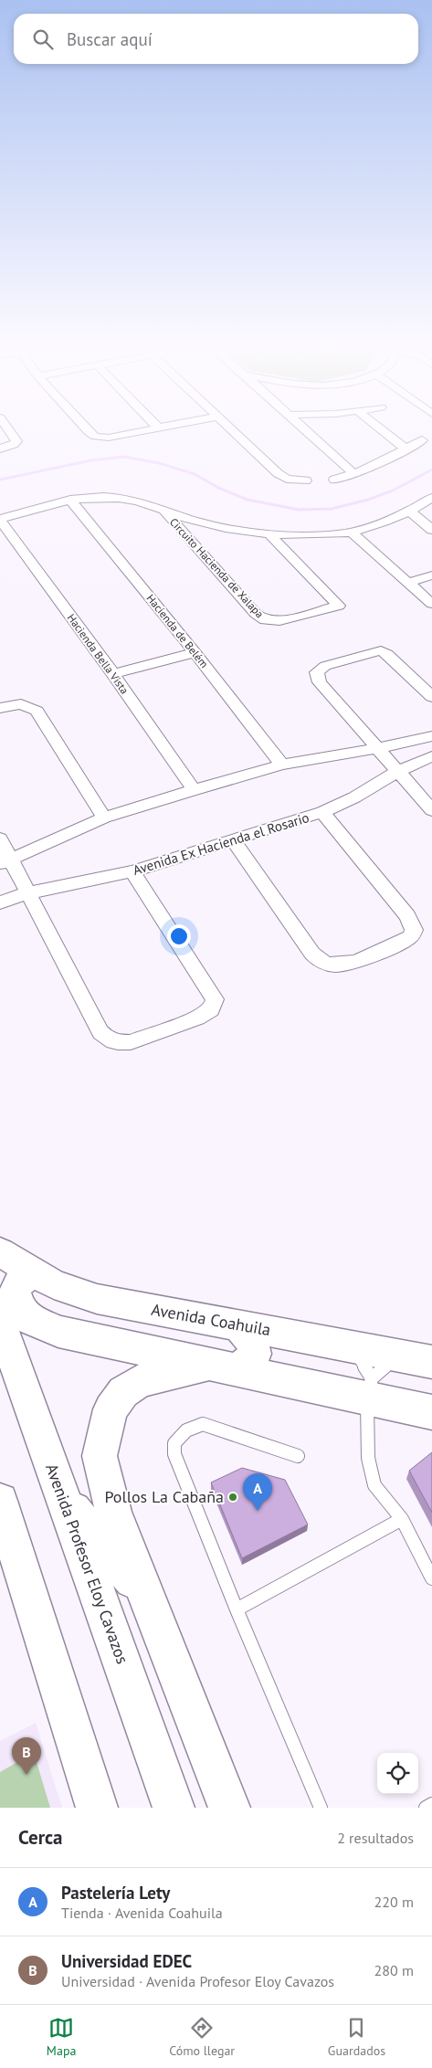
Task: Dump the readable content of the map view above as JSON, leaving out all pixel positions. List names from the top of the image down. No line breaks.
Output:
{"streets":{"main road":["Avenida Coahuila","Avenida Profesor Eloy Cavazos"],"street":["Circuito Hacienda de Xalapa","Hacienda de Belém","Hacienda Bella Vista","Avenida Ex Hacienda el Rosario"]},"crossings":[["Avenida Coahuila","Avenida Profesor Eloy Cavazos"]],"places":["Pollos La Cabaña"],"page":{"search":"Buscar aquí","pins":["A","B"],"heading":["Cerca","2 resultados"],"list":[{"mark":"A","name":"Pastelería Lety","note":"Tienda · Avenida Coahuila","value":"220 m"},{"mark":"B","name":"Universidad EDEC","note":"Universidad · Avenida Profesor Eloy Cavazos","value":"280 m"}],"nav":["Mapa","Cómo llegar","Guardados"]}}
